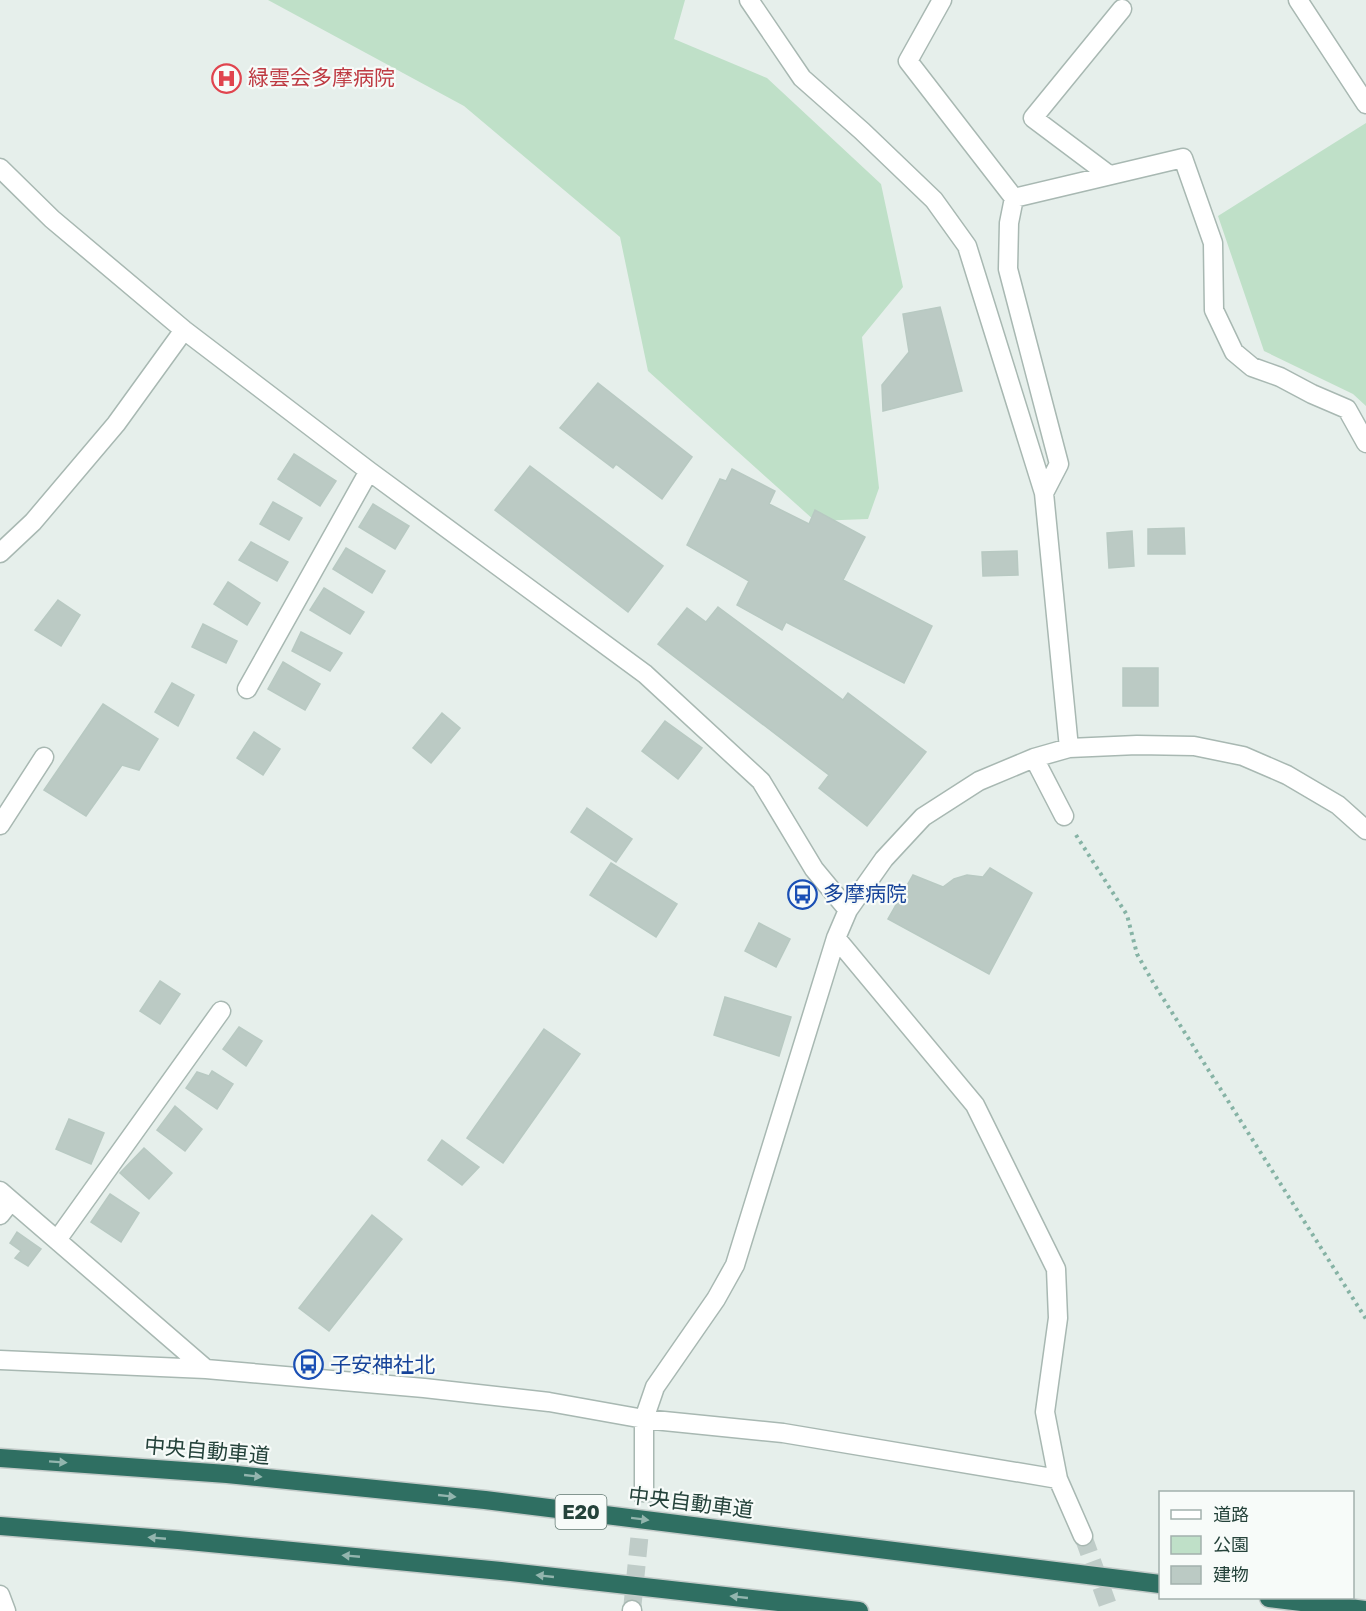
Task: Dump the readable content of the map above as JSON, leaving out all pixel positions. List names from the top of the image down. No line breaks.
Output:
{"streets":{"highway":["中央自動車道","E20"]},"places":{"hospital":["緑雲会多摩病院"],"bus stop":["多摩病院","子安神社北"]},"legend":["道路","公園","建物"]}
